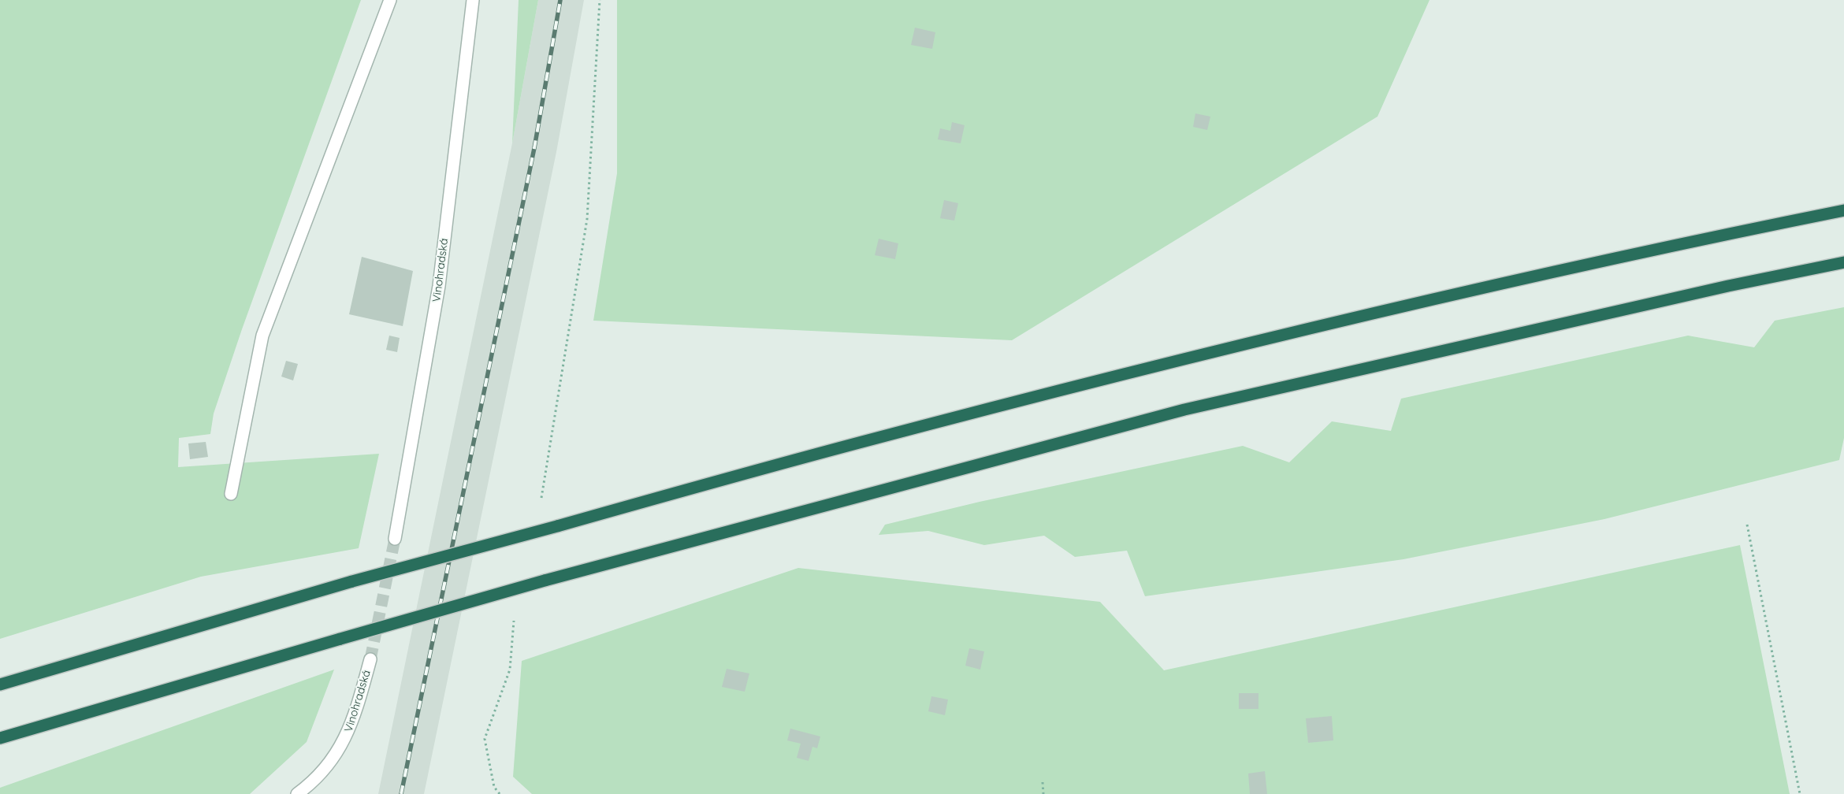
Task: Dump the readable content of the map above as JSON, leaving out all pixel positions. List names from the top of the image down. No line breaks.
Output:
{"streets":{"street":["Vinohradská"]}}
